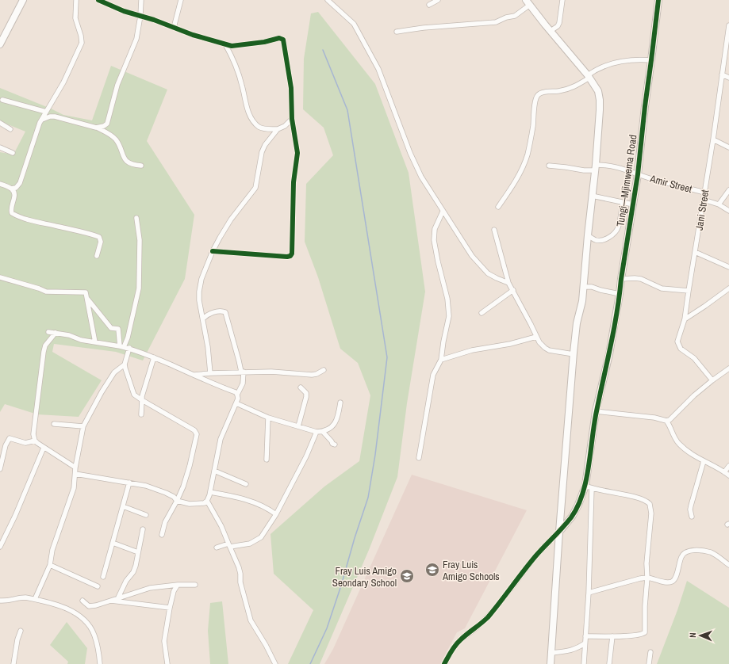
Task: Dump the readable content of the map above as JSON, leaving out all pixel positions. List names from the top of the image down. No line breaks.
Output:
{"streets":{"street":["Tungi—Mjimwema Road","Amir Street","Jani Street"]},"crossings":[["Tungi—Mjimwema Road","Amir Street"],["Amir Street","Jani Street"]],"places":{"school or university":["Fray Luis Amigo Schools","Fray Luis Amigo Seondary School"]},"north":"left"}
